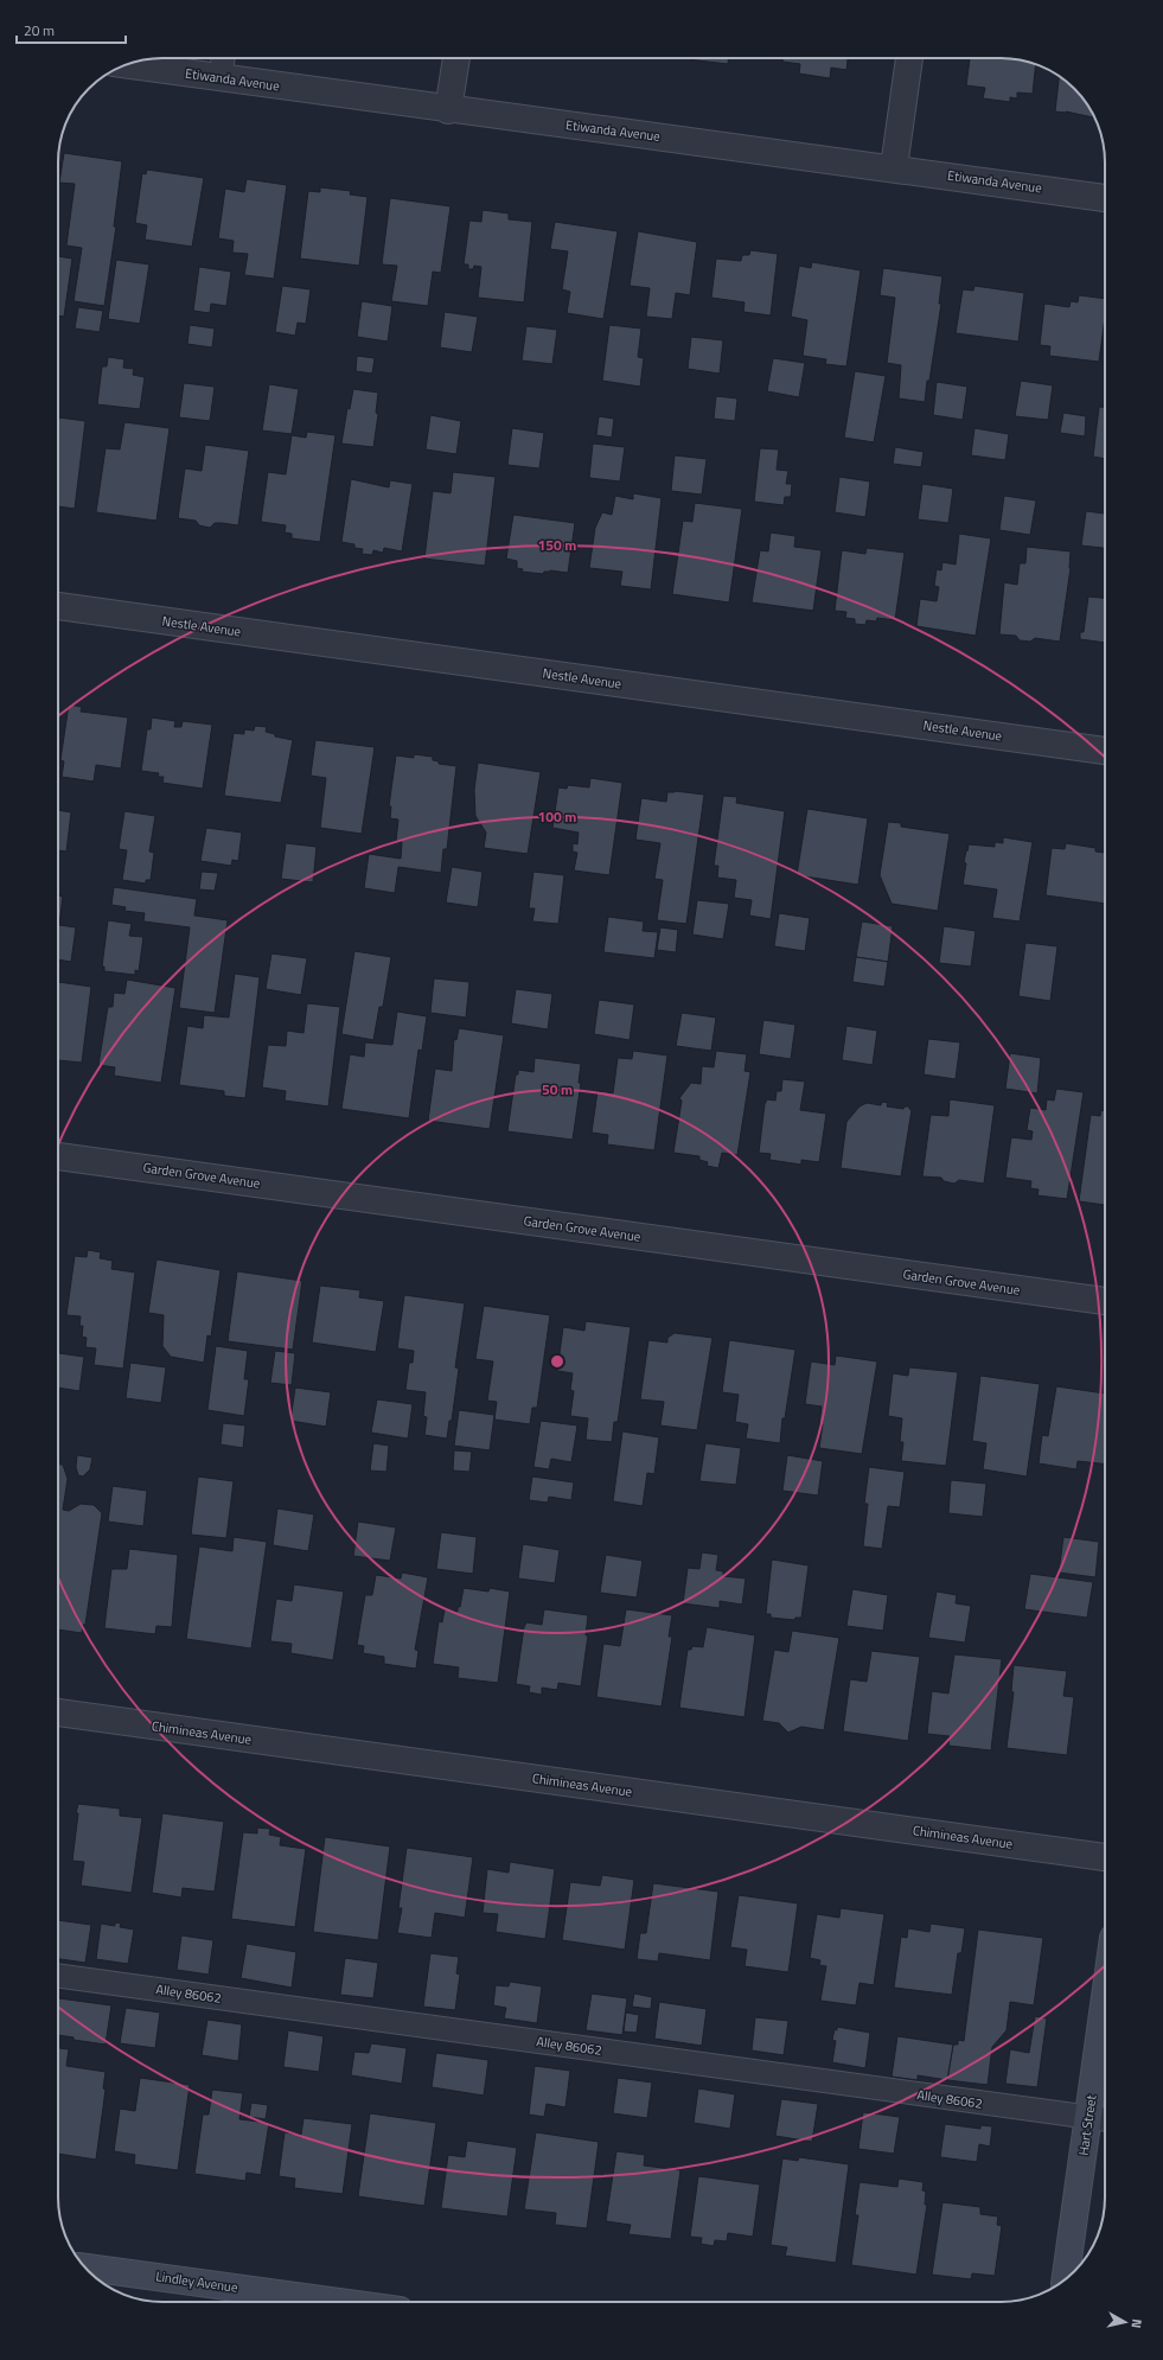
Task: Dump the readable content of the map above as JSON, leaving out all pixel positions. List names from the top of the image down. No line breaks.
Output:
{"streets":{"street":["Etiwanda Avenue","Nestle Avenue","Garden Grove Avenue","Chimineas Avenue","Hart Street","Lindley Avenue"],"lane":["Alley 86062"]},"crossings":[["Alley 86062","Hart Street"]],"scale_bar":"20 m","north":"right","rings":["150 m","100 m","50 m"]}
